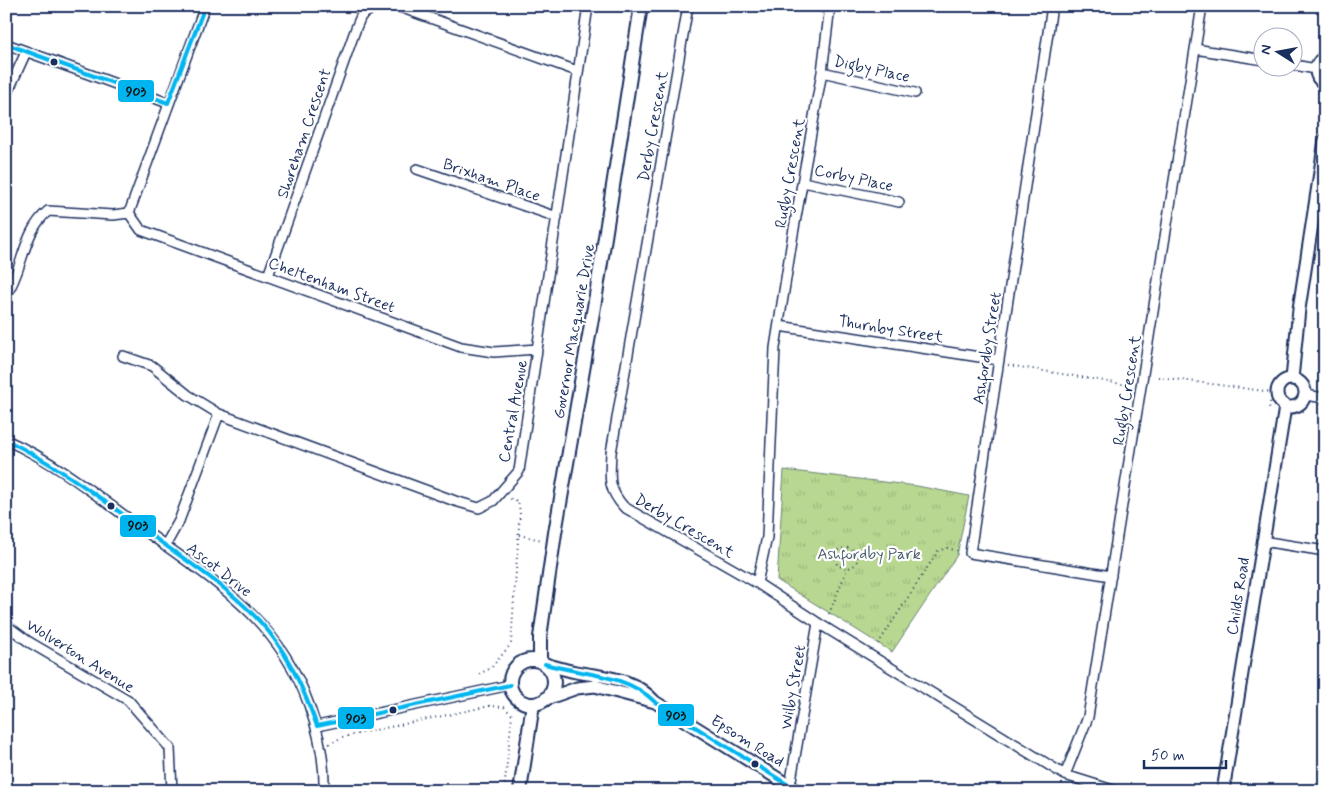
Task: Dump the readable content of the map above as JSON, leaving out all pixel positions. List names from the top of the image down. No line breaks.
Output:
{"streets":{"main road":["Governor Macquarie Drive"],"street":["Digby Place","Derby Crescent","Shoreham Crescent","Rugby Crescent","Corby Place","Brixham Place","Cheltenham Street","Thurnby Street","Ashfordby Street","Central Avenue","Ascot Drive","Childs Road","Wolverton Avenue","Wilby Street","Epsom Road"]},"crossings":[["Digby Place","Rugby Crescent"],["Derby Crescent","Rugby Crescent"],["Derby Crescent","Wilby Street"],["Shoreham Crescent","Cheltenham Street"],["Rugby Crescent","Corby Place"],["Rugby Crescent","Thurnby Street"],["Brixham Place","Central Avenue"],["Cheltenham Street","Central Avenue"],["Thurnby Street","Ashfordby Street"],["Governor Macquarie Drive","Epsom Road"],["Wilby Street","Epsom Road"]],"parks":["Ashfordby Park"],"lines":["transit line 903"],"scale_bar":"50 m","north":"left"}
